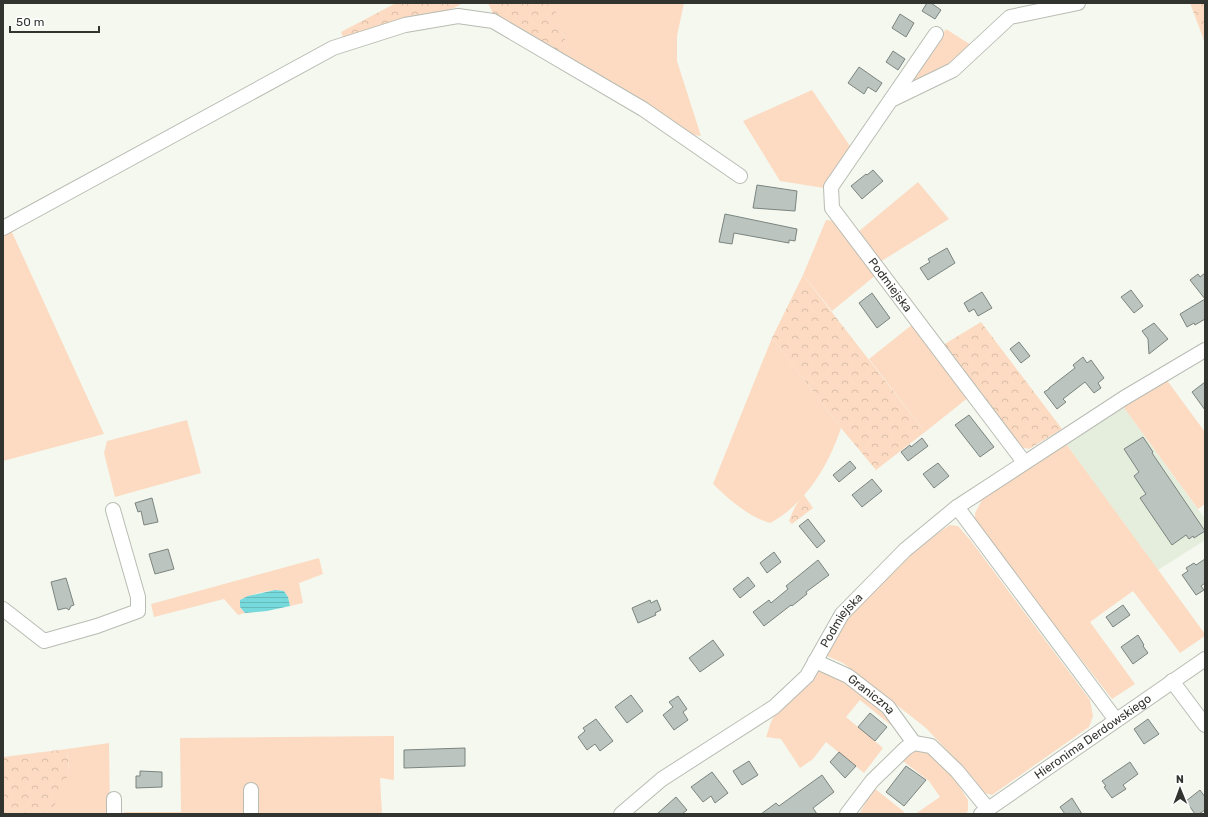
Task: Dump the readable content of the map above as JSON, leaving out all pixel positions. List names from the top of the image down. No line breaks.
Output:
{"streets":{"street":["Podmiejska","Graniczna","Hieronima Derdowskiego"]},"crossings":[["Podmiejska","Graniczna"]],"scale_bar":"50 m","north":"top"}
